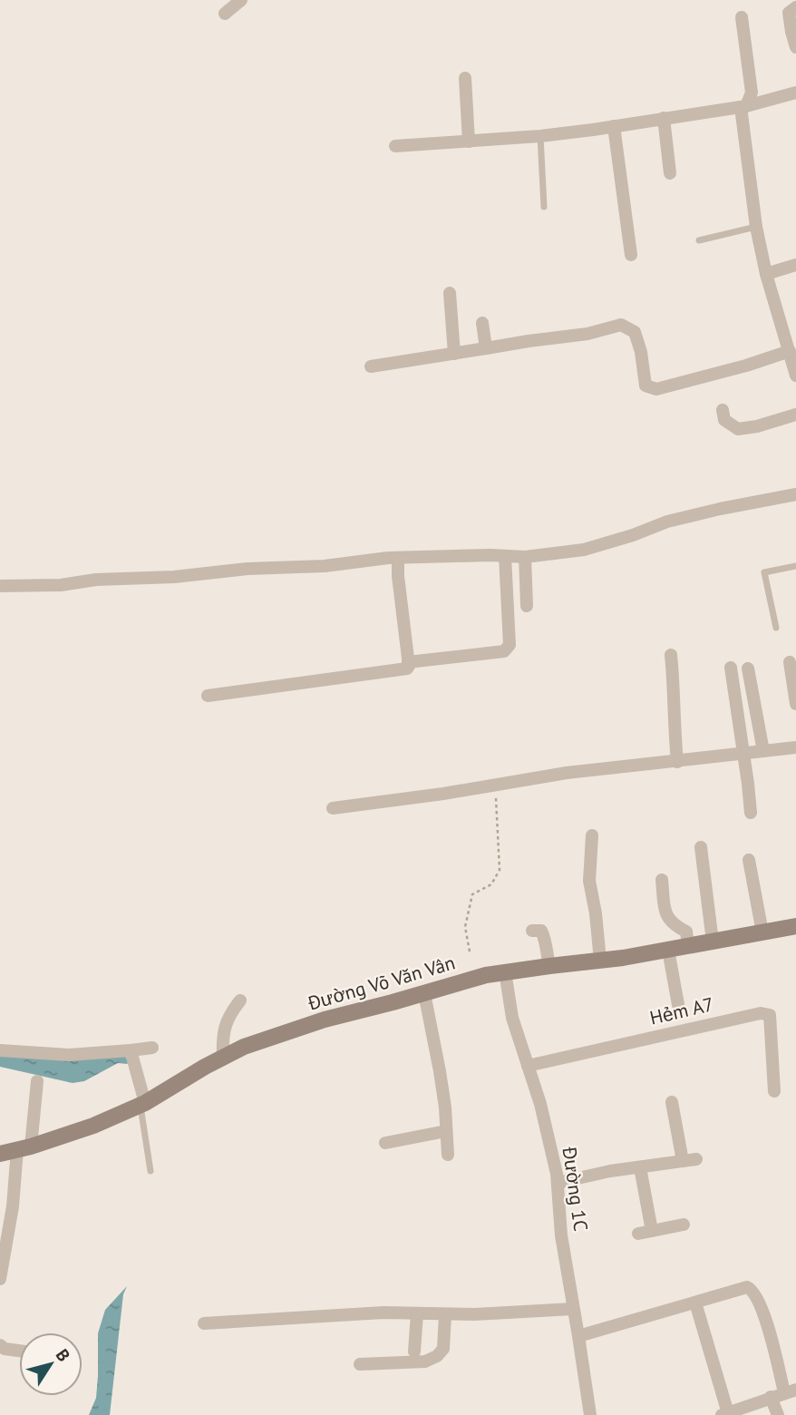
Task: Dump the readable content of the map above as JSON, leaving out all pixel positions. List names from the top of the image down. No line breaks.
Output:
{"streets":{"street":["Đường Võ Văn Vân","Hẻm A7","Đường 1C"]},"crossings":[["Đường Võ Văn Vân","Đường 1C"],["Hẻm A7","Đường 1C"]],"north":"top right"}
